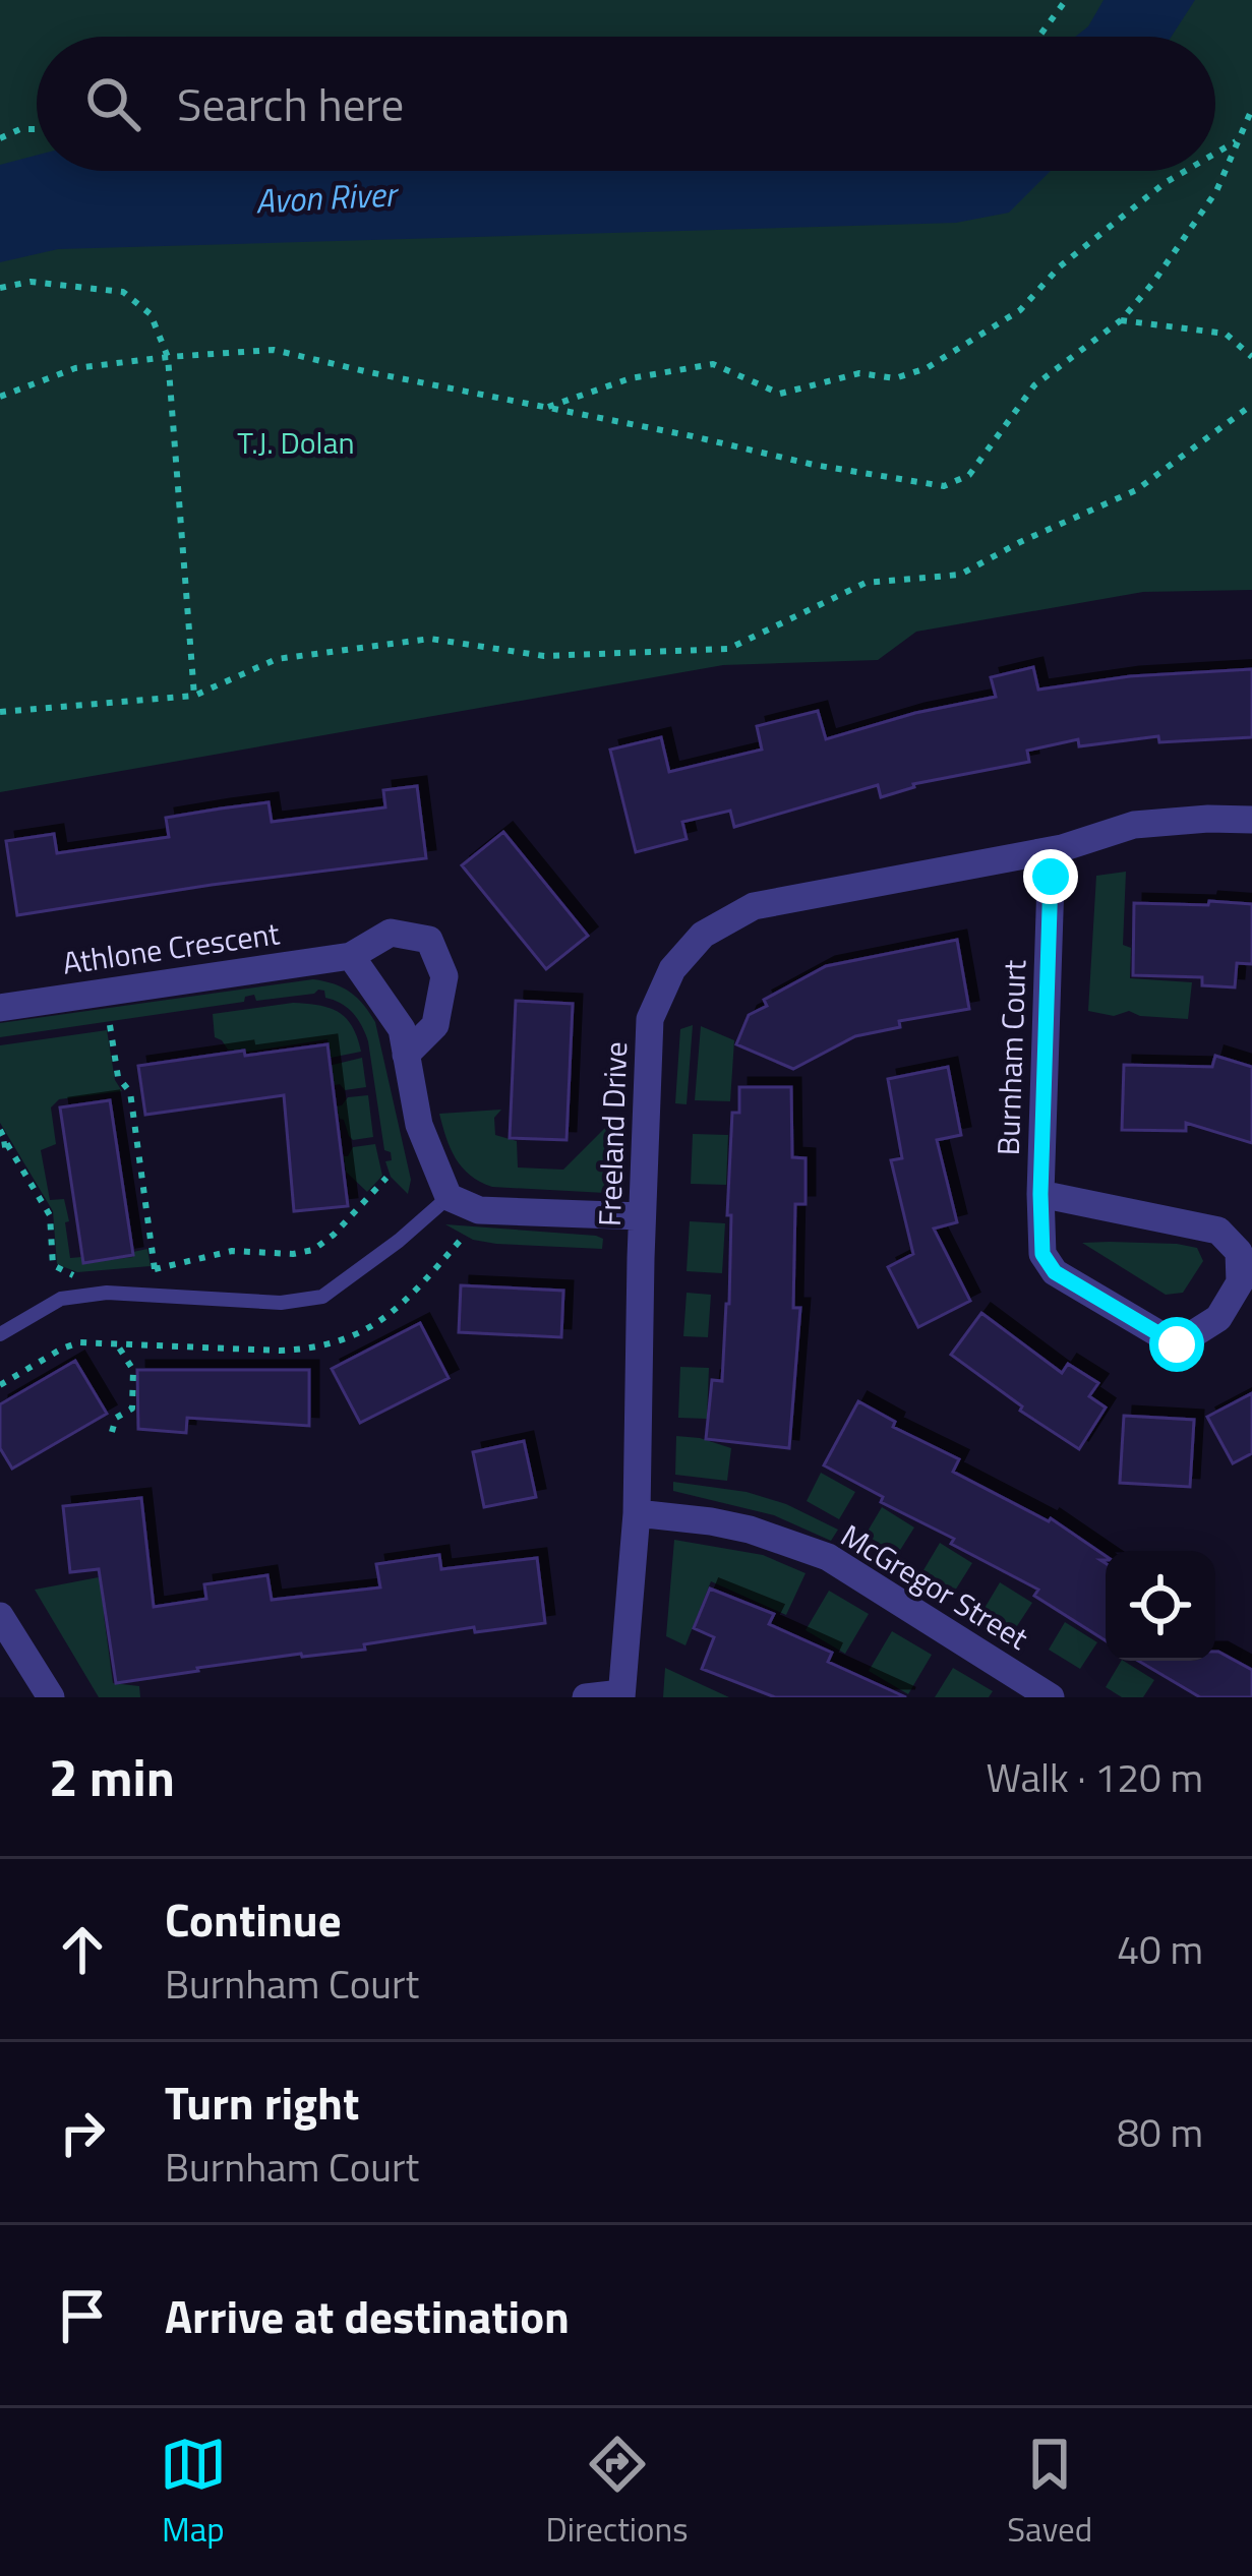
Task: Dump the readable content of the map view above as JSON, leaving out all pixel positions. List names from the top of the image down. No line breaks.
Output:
{"streets":{"street":["Athlone Crescent","Burnham Court","Freeland Drive","McGregor Street"]},"crossings":[["Burnham Court","Freeland Drive"],["Freeland Drive","McGregor Street"]],"water":["Avon River"],"parks":["T.J. Dolan"],"page":{"search":"Search here","heading":["2 min","Walk · 120 m"],"list":[["Continue","Burnham Court","40 m"],["Turn right","Burnham Court","80 m"],"Arrive at destination"],"nav":["Map","Directions","Saved"]}}
